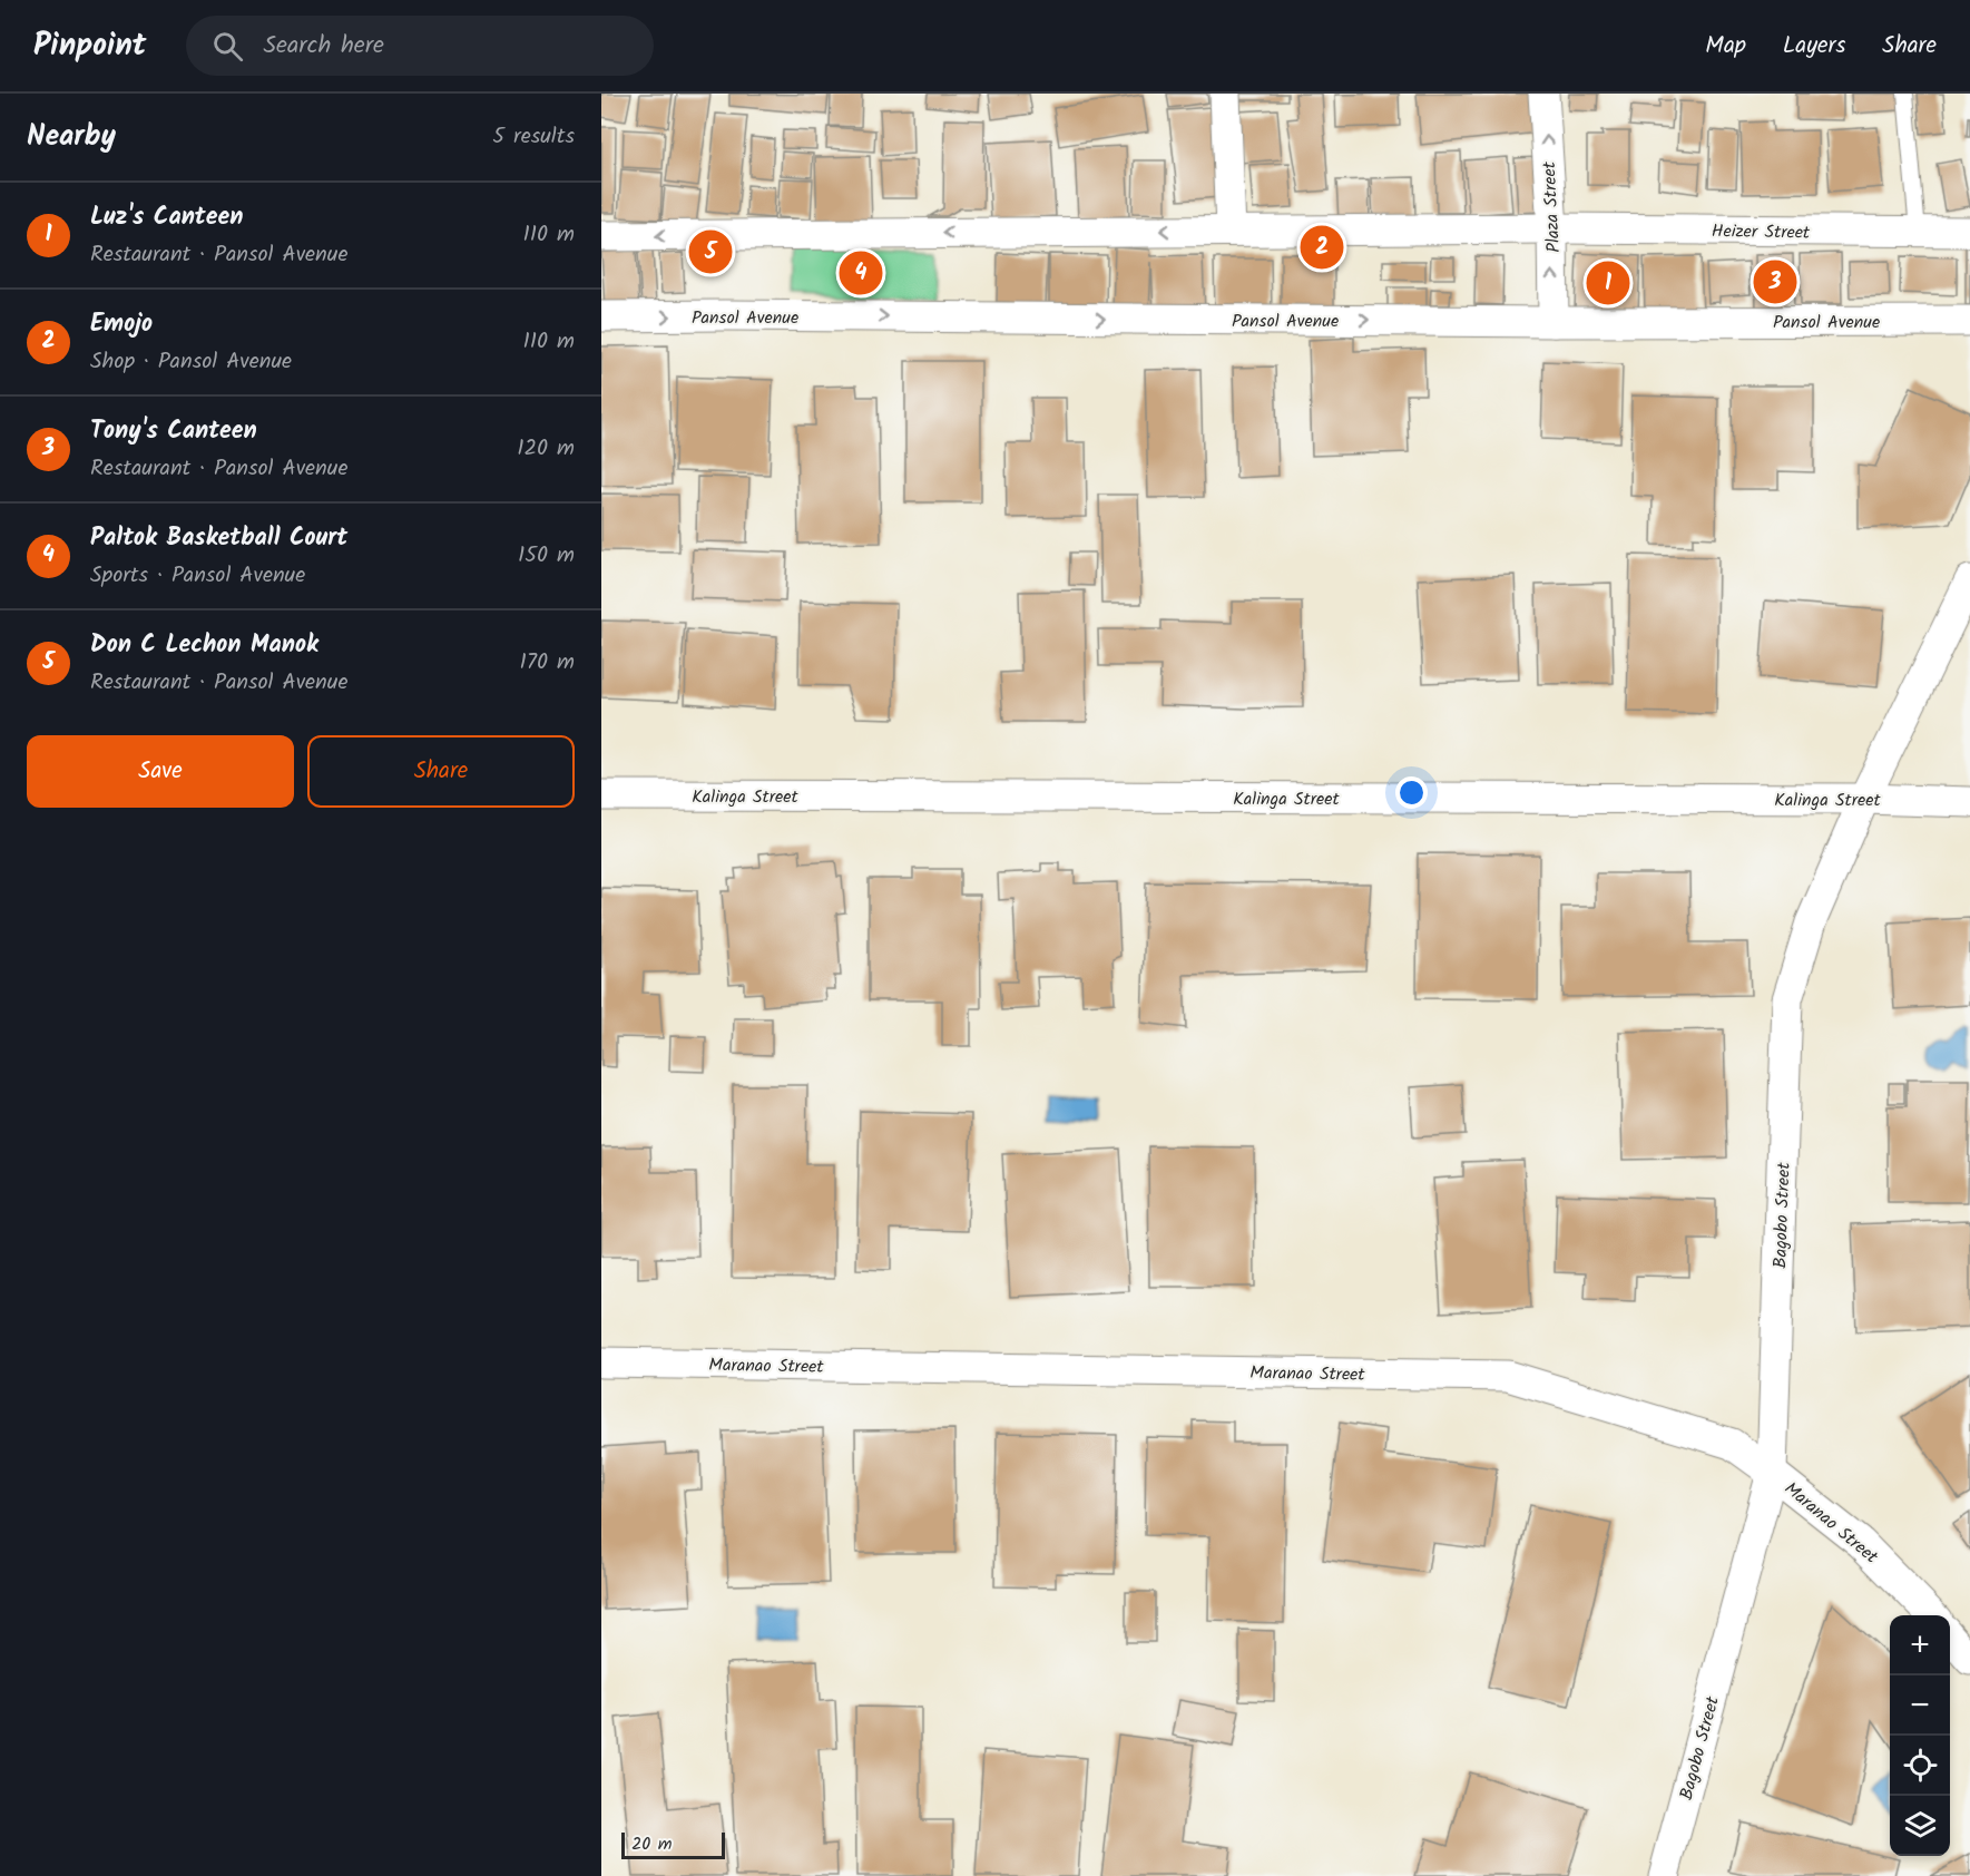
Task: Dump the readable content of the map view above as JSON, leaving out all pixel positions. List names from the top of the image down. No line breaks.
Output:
{"streets":{"street":["Plaza Street","Heizer Street","Pansol Avenue","Kalinga Street","Bagobo Street","Maranao Street"]},"crossings":[["Plaza Street","Heizer Street"],["Plaza Street","Pansol Avenue"],["Kalinga Street","Bagobo Street"],["Bagobo Street","Maranao Street"]],"one_way":["Plaza Street"],"scale_bar":"20 m","page":{"header":"Pinpoint","search":"Search here","nav":["Map","Layers","Share"],"heading":["Nearby","5 results"],"list":[{"mark":"1","name":"Luz's Canteen","note":"Restaurant · Pansol Avenue","value":"110 m"},{"mark":"2","name":"Emojo","note":"Shop · Pansol Avenue","value":"110 m"},{"mark":"3","name":"Tony's Canteen","note":"Restaurant · Pansol Avenue","value":"120 m"},{"mark":"4","name":"Paltok Basketball Court","note":"Sports · Pansol Avenue","value":"150 m"},{"mark":"5","name":"Don C Lechon Manok","note":"Restaurant · Pansol Avenue","value":"170 m"}],"pins":["2","5","4","3","1"],"buttons":["Save","Share"],"map_buttons":["+","−"],"scale":"20 m"}}
